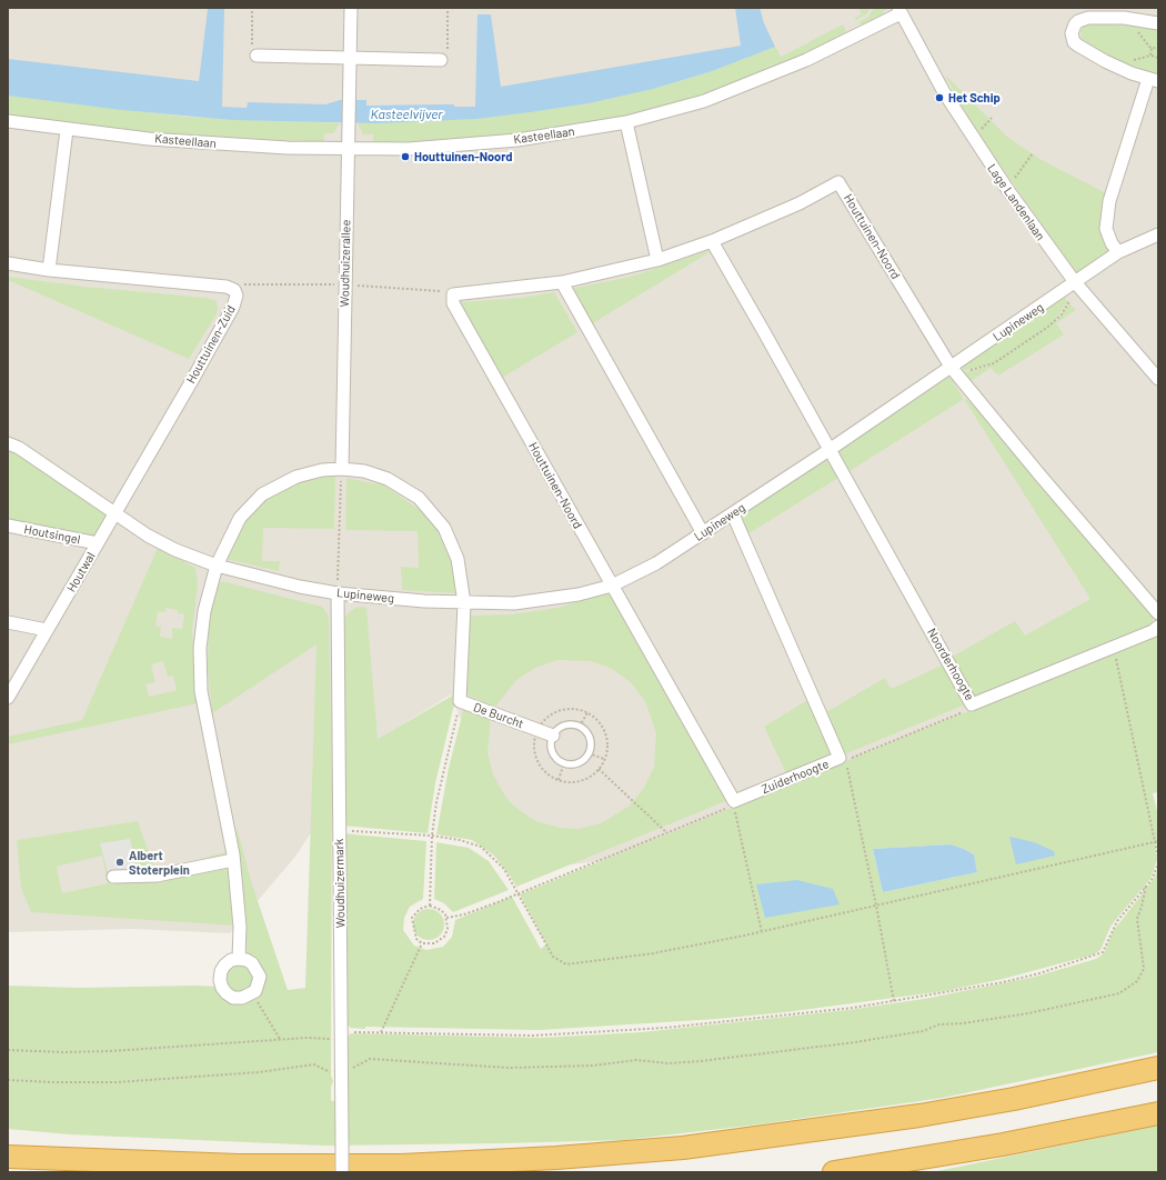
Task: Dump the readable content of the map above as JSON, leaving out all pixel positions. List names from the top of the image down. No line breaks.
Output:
{"streets":{"street":["Kasteellaan","Lage Landenlaan","Houttuinen-Noord","Woudhuizerallee","Lupineweg","Houttuinen-Zuid","Houtsingel","Houtwal","Noorderhoogte","De Burcht","Zuiderhoogte","Woudhuizermark"]},"crossings":[["Kasteellaan","Lage Landenlaan"],["Kasteellaan","Woudhuizerallee"],["Lage Landenlaan","Lupineweg"],["Houttuinen-Noord","Lupineweg"],["Lupineweg","Houttuinen-Zuid"],["Lupineweg","Houtwal"],["Lupineweg","Noorderhoogte"],["Lupineweg","De Burcht"],["Lupineweg","Zuiderhoogte"],["Lupineweg","Woudhuizermark"],["Houttuinen-Zuid","Houtwal"],["Houtsingel","Houtwal"]],"water":["Kasteelvijver"],"places":["Het Schip","Houttuinen-Noord","Albert Stoterplein"]}
